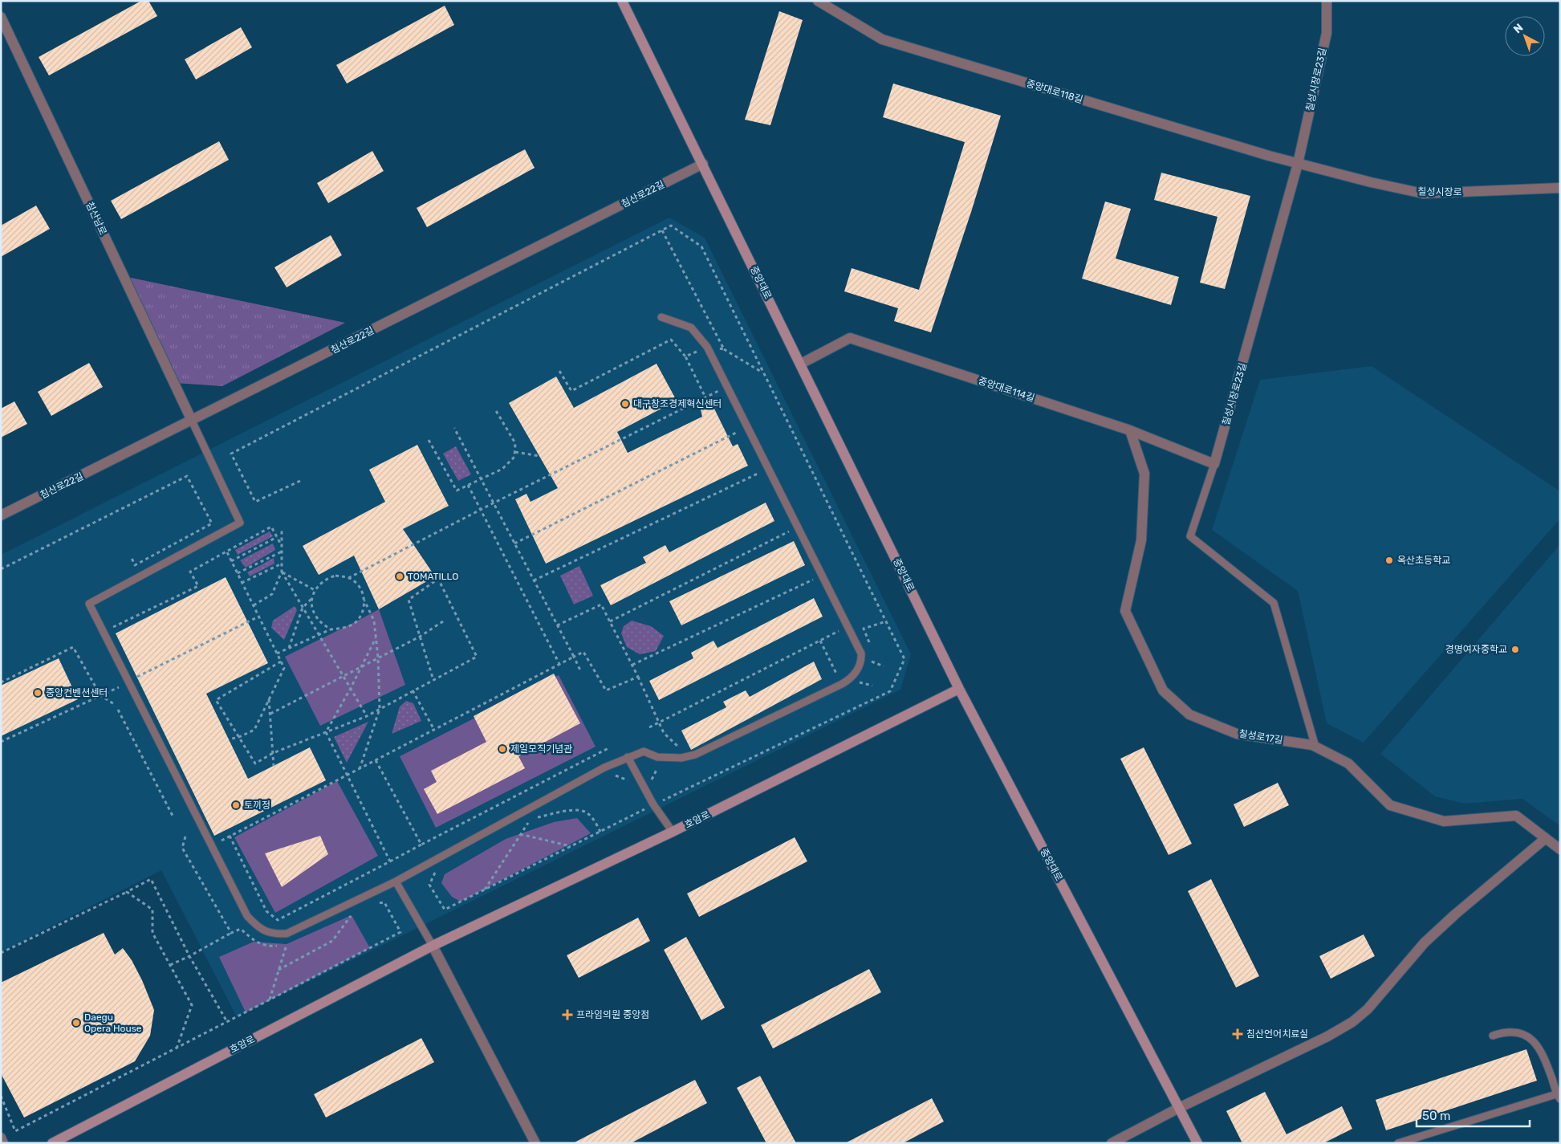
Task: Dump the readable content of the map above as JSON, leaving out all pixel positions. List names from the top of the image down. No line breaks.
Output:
{"streets":{"main road":["중앙대로","호암로"],"street":["칠성시장로23길","중앙대로118길","칠성시장로","침산로22길","침산남로","중앙대로114길","칠성로17길"]},"crossings":[["칠성시장로23길","중앙대로118길"],["칠성시장로23길","칠성시장로"],["칠성시장로23길","중앙대로114길"],["칠성시장로23길","칠성로17길"],["중앙대로118길","칠성시장로"],["침산로22길","침산남로"],["침산로22길","중앙대로"],["중앙대로","중앙대로114길"],["중앙대로","호암로"],["중앙대로114길","칠성로17길"]],"places":{"other":["대구창조경제혁신센터","옥산초등학교","TOMATILLO","경명여자중학교","중앙컨벤션센터","제일모직기념관","토끼정","Daegu Opera House"],"health":["프라임의원 중앙점","침산언어치료실"]},"scale_bar":"50 m","north":"top left"}
